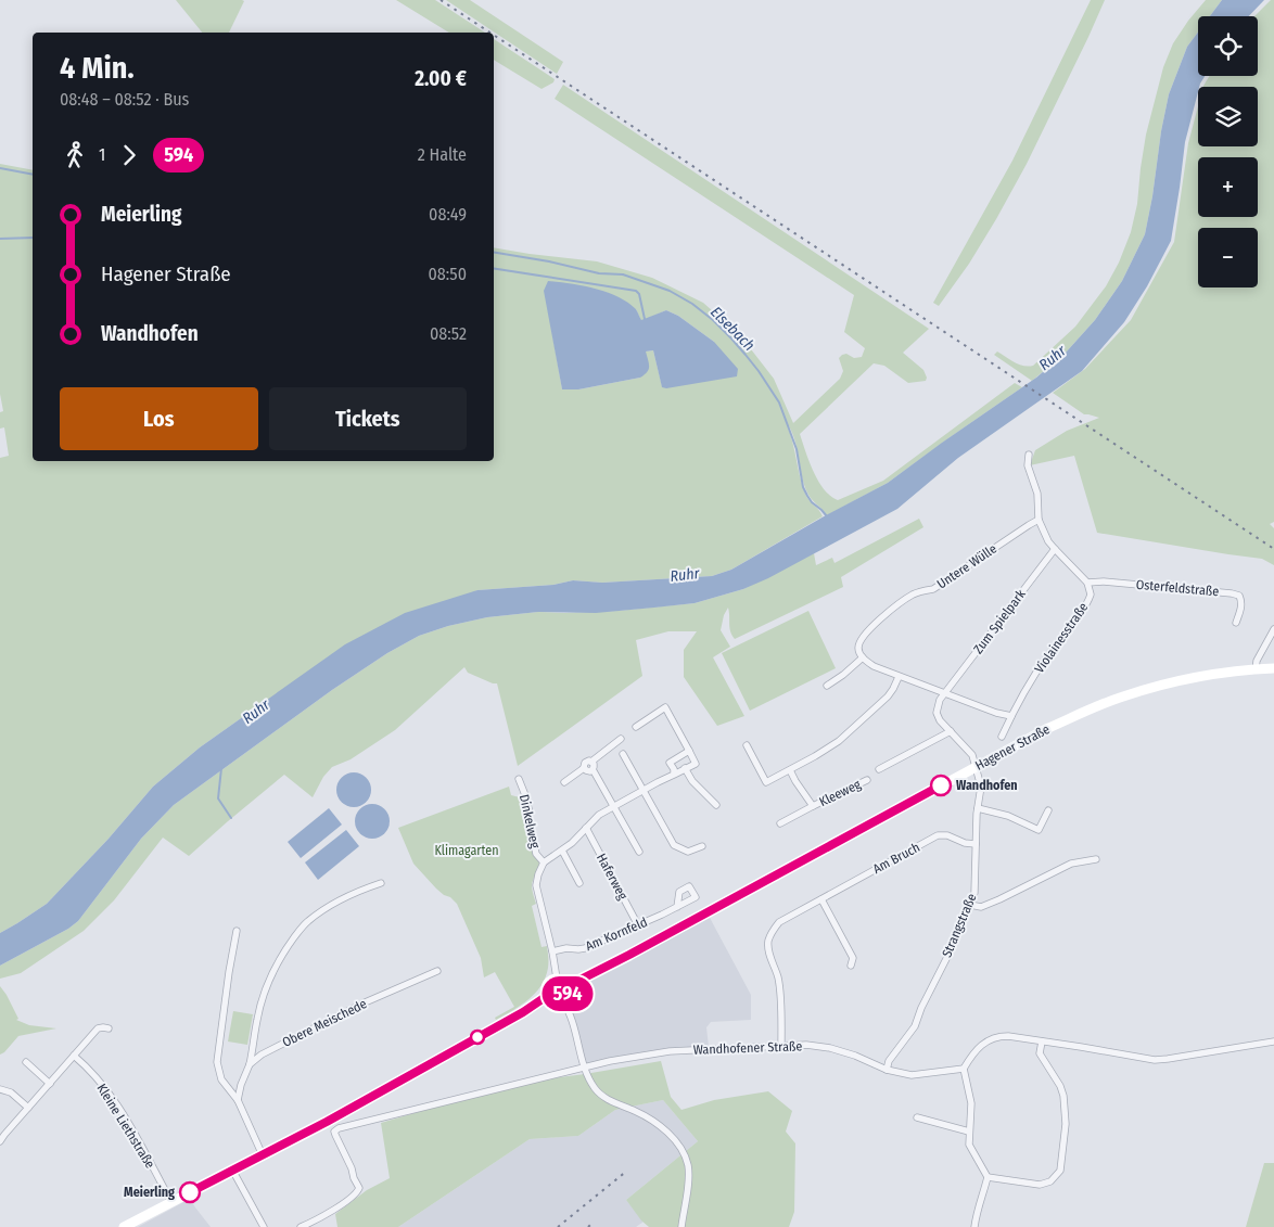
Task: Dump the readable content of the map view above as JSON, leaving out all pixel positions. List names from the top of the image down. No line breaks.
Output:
{"streets":{"main road":["Hagener Straße"],"street":["Untere Wülle","Osterfeldstraße","Zum Spielpark","Violainesstraße","Kleeweg","Dinkelweg","Am Bruch","Haferweg","Strangstraße","Am Kornfeld","Obere Meischede","Wandhofener Straße","Kleine Liethstraße"]},"crossings":[["Untere Wülle","Violainesstraße"],["Osterfeldstraße","Violainesstraße"],["Zum Spielpark","Violainesstraße"],["Hagener Straße","Strangstraße"],["Am Bruch","Strangstraße"],["Am Bruch","Wandhofener Straße"],["Haferweg","Am Kornfeld"],["Strangstraße","Wandhofener Straße"]],"water":["Elsebach","Ruhr"],"parks":["Klimagarten"],"places":["Wandhofen","Meierling"],"lines":["bus line 594"],"page":{"on_map":"594","map_buttons":["+","−"],"heading":["4 Min.","08:48 – 08:52 · Bus","2.00 €"],"legs":["1","594","2 Halte"],"list":[{"name":"Meierling","value":"08:49"},{"name":"Hagener Straße","value":"08:50"},{"name":"Wandhofen","value":"08:52"}],"buttons":["Los","Tickets"]}}
